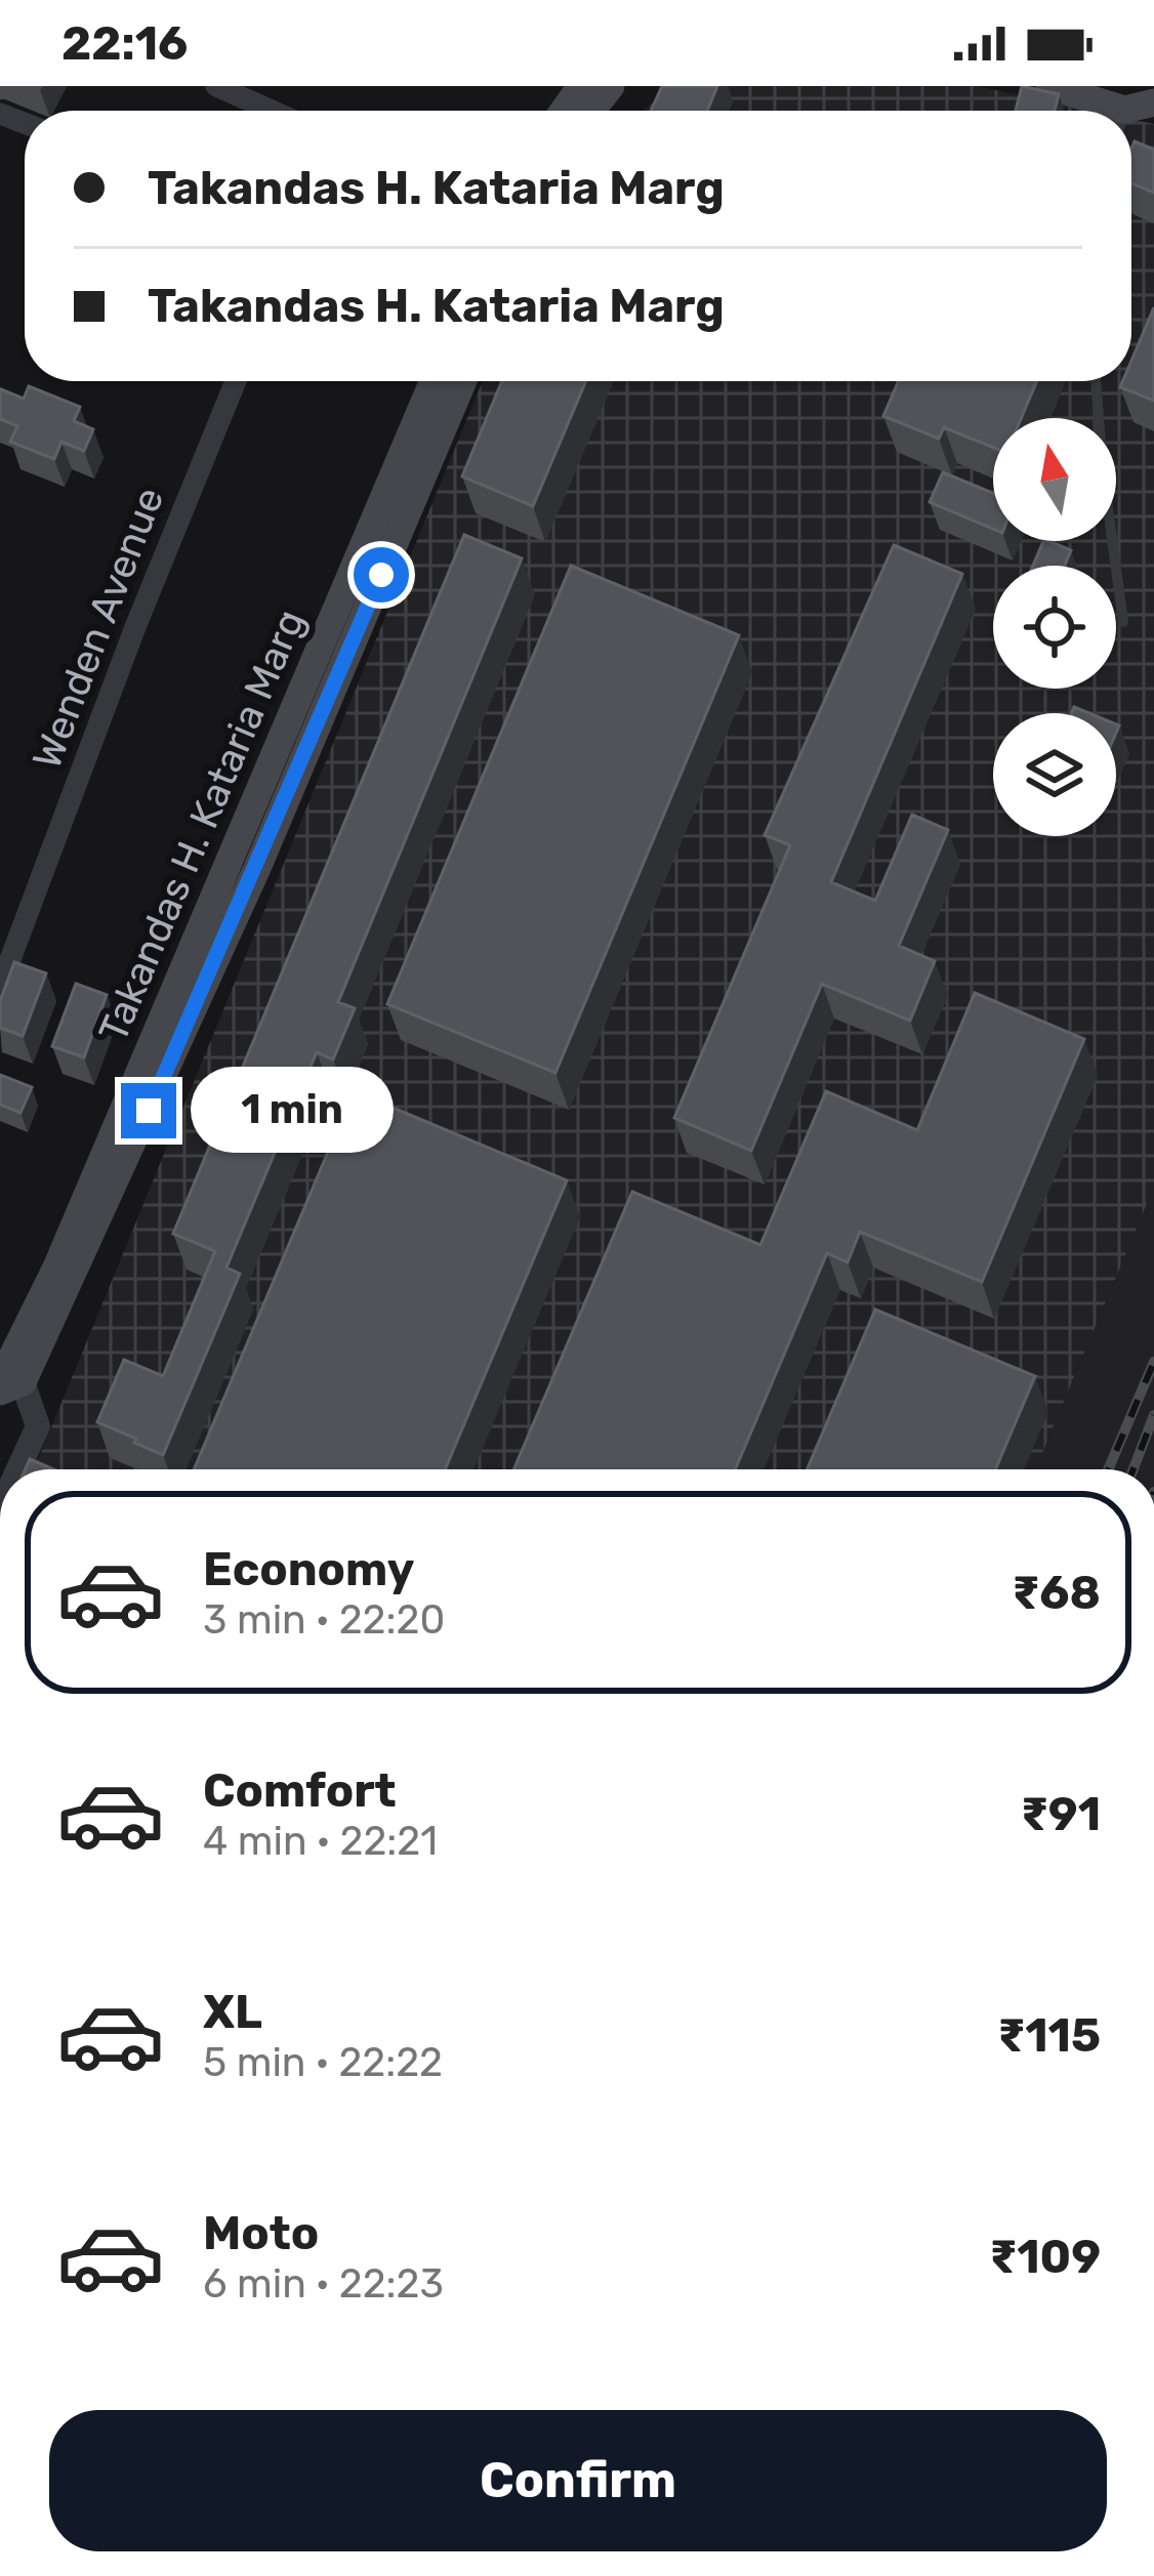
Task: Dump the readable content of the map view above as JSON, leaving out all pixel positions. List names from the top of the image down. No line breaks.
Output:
{"streets":{"main road":["Takandas H. Kataria Marg"],"street":["Wenden Avenue"]},"north":"top","page":{"status":"22:16","banner":["Takandas H. Kataria Marg","Takandas H. Kataria Marg"],"bubble":"1 min","list":[{"name":"Economy","note":"3 min · 22:20","value":"₹68"},{"name":"Comfort","note":"4 min · 22:21","value":"₹91"},{"name":"XL","note":"5 min · 22:22","value":"₹115"},{"name":"Moto","note":"6 min · 22:23","value":"₹109"}],"buttons":"Confirm"}}
